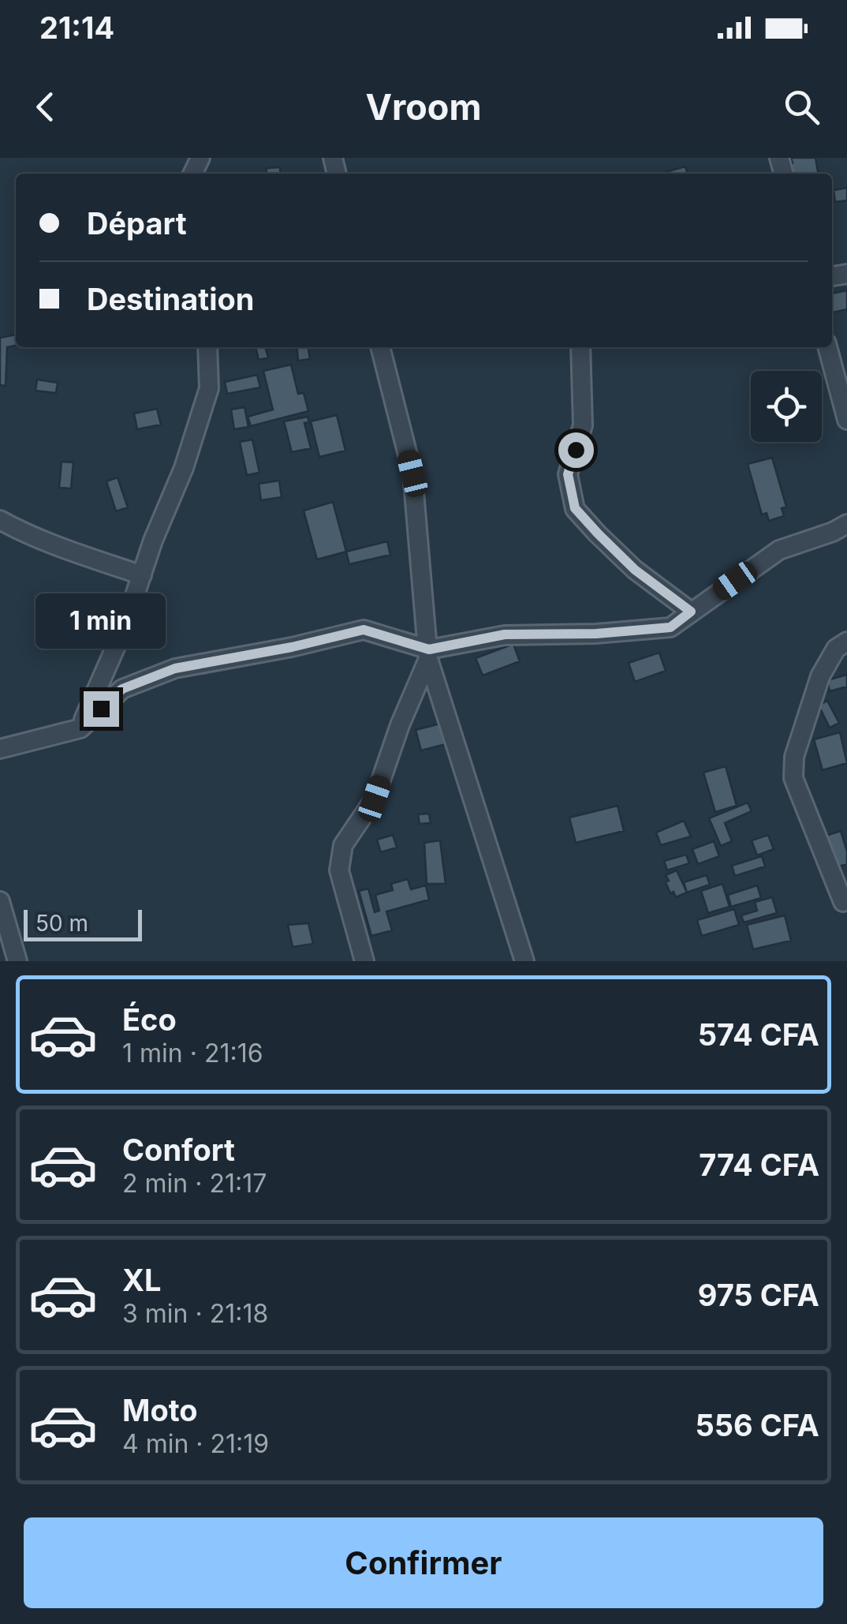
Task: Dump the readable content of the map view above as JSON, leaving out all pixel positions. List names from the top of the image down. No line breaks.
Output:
{"scale_bar":"50 m","page":{"status":"21:14","header":"Vroom","banner":["Départ","Destination"],"bubble":"1 min","scale":"50 m","list":[{"name":"Éco","note":"1 min · 21:16","value":"574 CFA"},{"name":"Confort","note":"2 min · 21:17","value":"774 CFA"},{"name":"XL","note":"3 min · 21:18","value":"975 CFA"},{"name":"Moto","note":"4 min · 21:19","value":"556 CFA"}],"buttons":"Confirmer"}}
